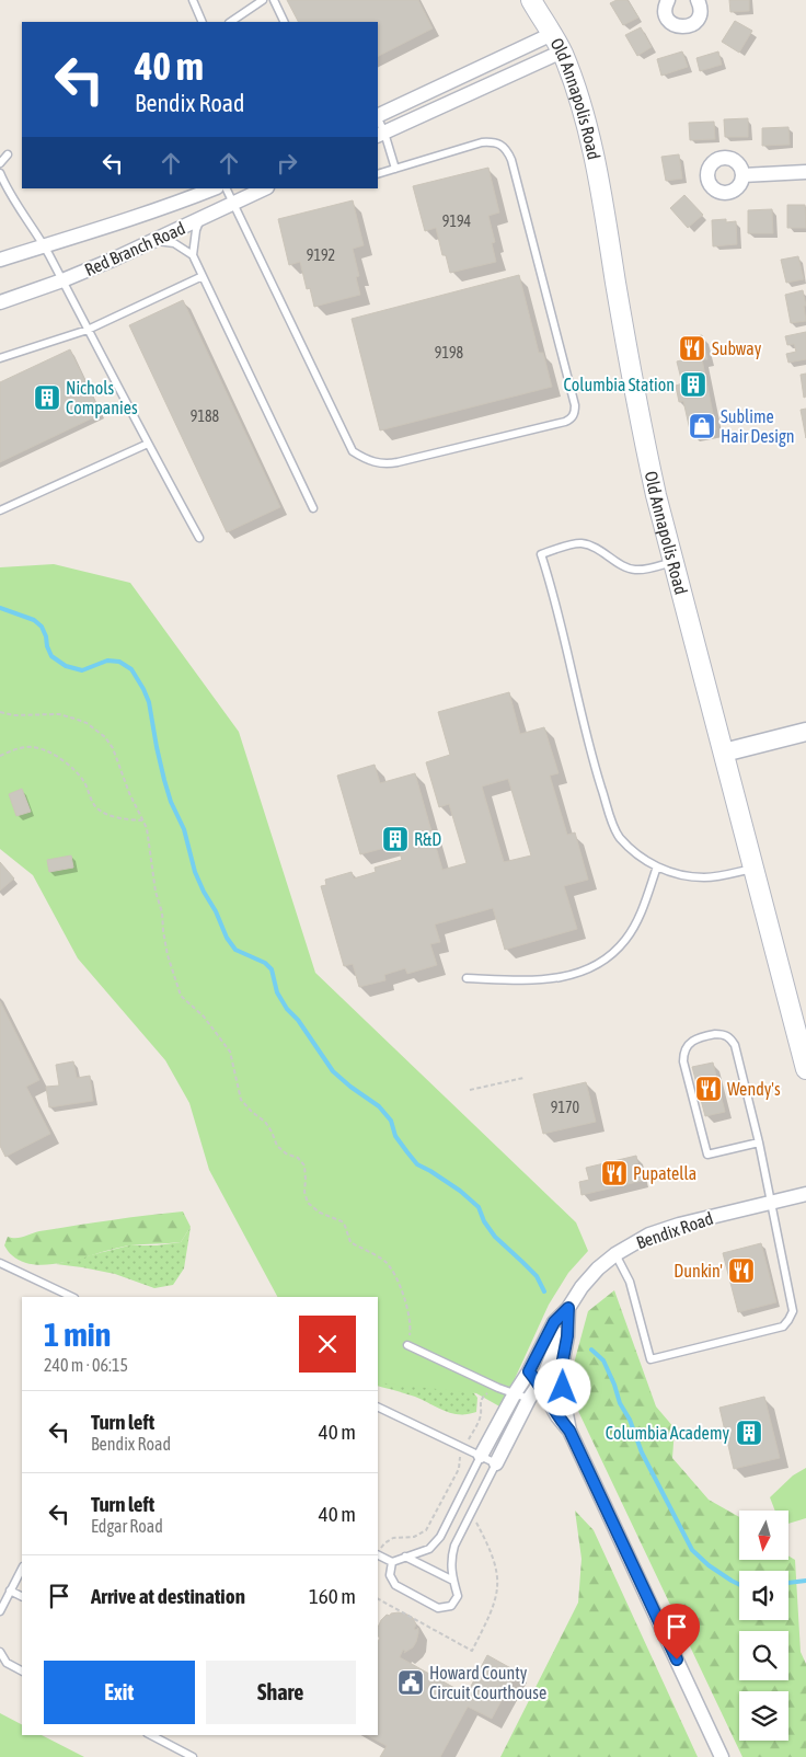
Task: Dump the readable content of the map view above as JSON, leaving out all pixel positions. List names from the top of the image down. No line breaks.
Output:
{"streets":{"main road":["Old Annapolis Road"],"street":["Red Branch Road","Bendix Road"]},"places":{"restaurant":["Subway","Wendy's","Pupatella","Dunkin'"],"building":["Columbia Station","Nichols Companies","R&D","Columbia Academy"],"shop":["Sublime Hair Design"],"public building":["Howard County Circuit Courthouse"]},"house_numbers":["9194","9192","9198","9188","9170"],"north":"bottom","page":{"turn":["40 m","Bendix Road"],"heading":["1 min","240 m · 06:15"],"list":[{"name":"Turn left","note":"Bendix Road","value":"40 m"},{"name":"Turn left","note":"Edgar Road","value":"40 m"},{"name":"Arrive at destination","value":"160 m"}],"buttons":["Exit","Share"]}}
